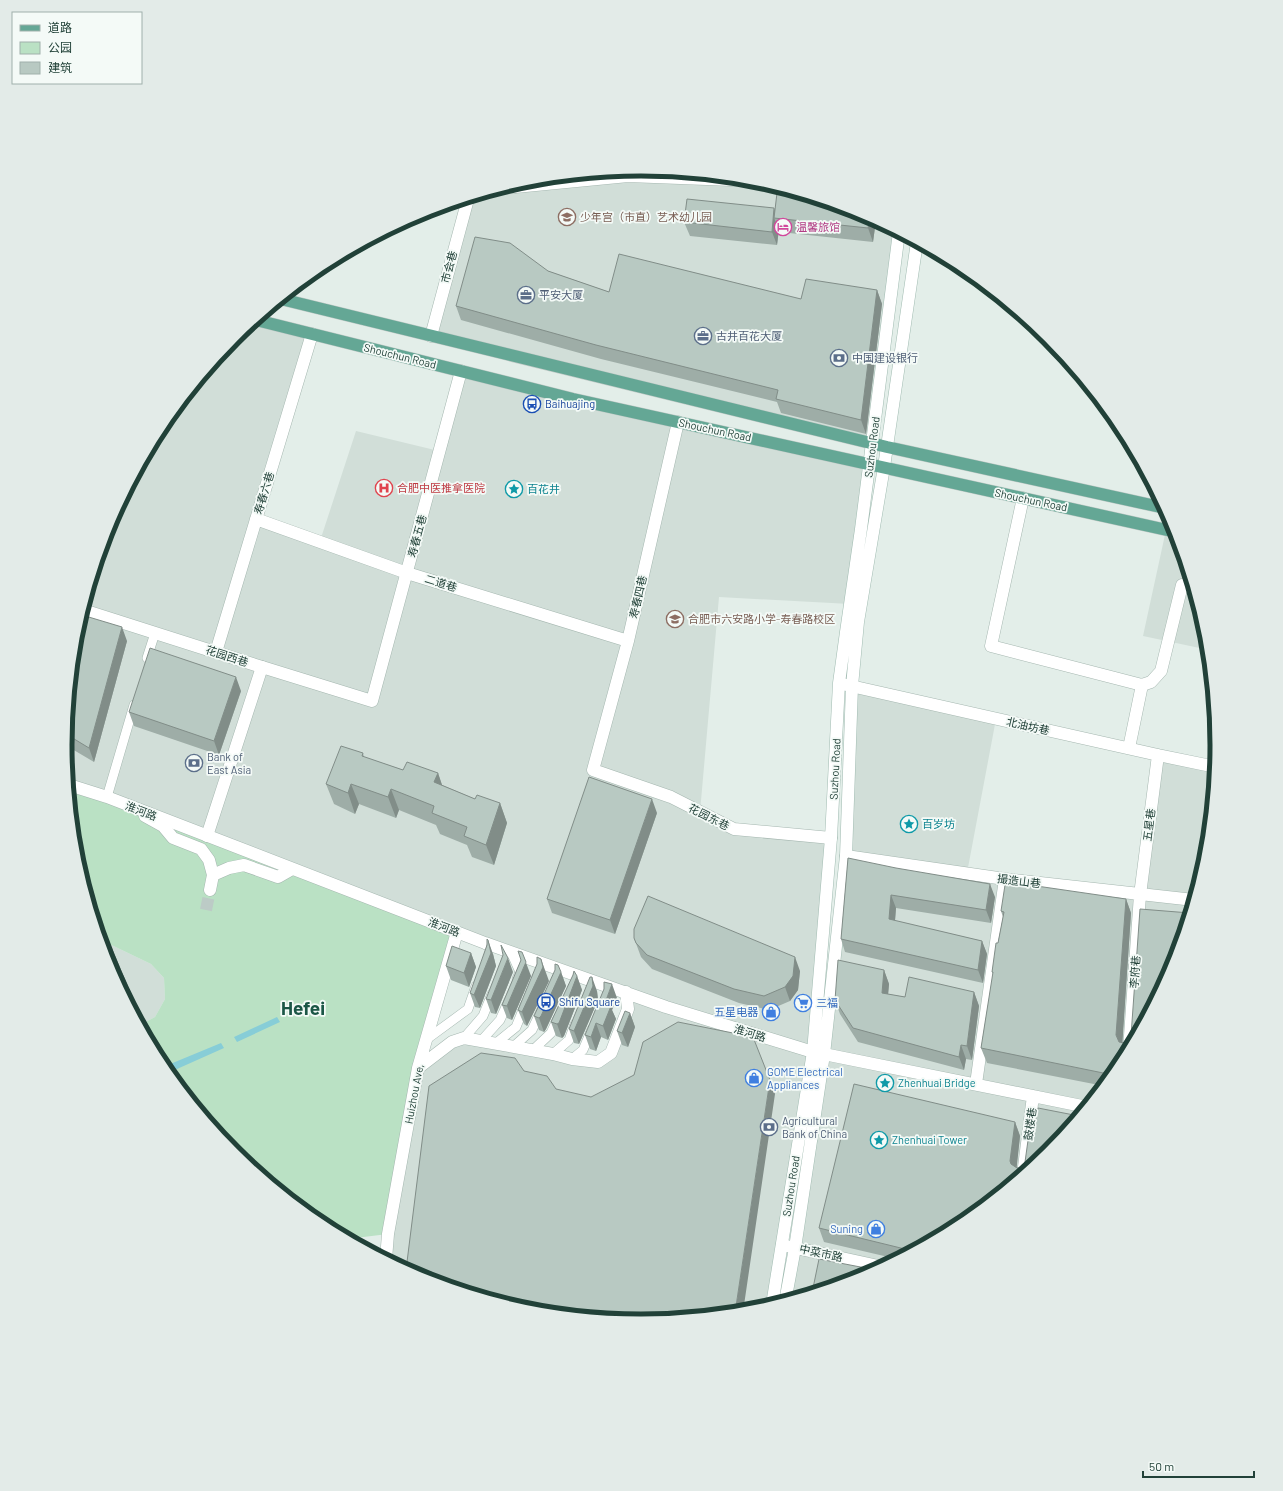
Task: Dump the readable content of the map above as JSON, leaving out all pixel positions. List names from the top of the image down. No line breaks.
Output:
{"streets":{"main road":["Shouchun Road"],"street":["市会巷","Suzhou Road","寿春六巷","寿春五巷","二道巷","寿春四巷","花园西巷","北油坊巷","淮河路","花园东巷","五星巷","撮造山巷","李府巷","Huizhou Ave,","鼓楼巷","中菜市路"]},"crossings":[["市会巷","Shouchun Road"],["Shouchun Road","Suzhou Road"],["Shouchun Road","寿春六巷"],["Shouchun Road","寿春五巷"],["Shouchun Road","寿春四巷"],["Suzhou Road","北油坊巷"],["Suzhou Road","淮河路"],["Suzhou Road","花园东巷"],["Suzhou Road","撮造山巷"],["Suzhou Road","中菜市路"],["寿春六巷","二道巷"],["寿春六巷","花园西巷"],["寿春五巷","二道巷"],["寿春五巷","花园西巷"],["二道巷","寿春四巷"],["寿春四巷","花园东巷"],["北油坊巷","五星巷"],["淮河路","Huizhou Ave,"],["淮河路","鼓楼巷"],["五星巷","撮造山巷"],["五星巷","李府巷"],["撮造山巷","李府巷"]],"districts":["Hefei"],"places":{"school or university":["少年宫（市直）艺术幼儿园","合肥市六安路小学-寿春路校区"],"hotel":["温馨旅馆"],"office":["平安大厦","古井百花大厦"],"bank":["中国建设银行","Bank of East Asia","Agricultural Bank of China"],"bus stop":["Baihuajing","Shifu Square"],"hospital":["合肥中医推拿医院"],"place":["百花井","百岁坊","Zhenhuai Bridge","Zhenhuai Tower"],"supermarket":["三福"],"shop":["五星电器","GOME Electrical Appliances","Suning"]},"legend":["道路","公园","建筑"],"scale_bar":"50 m"}
